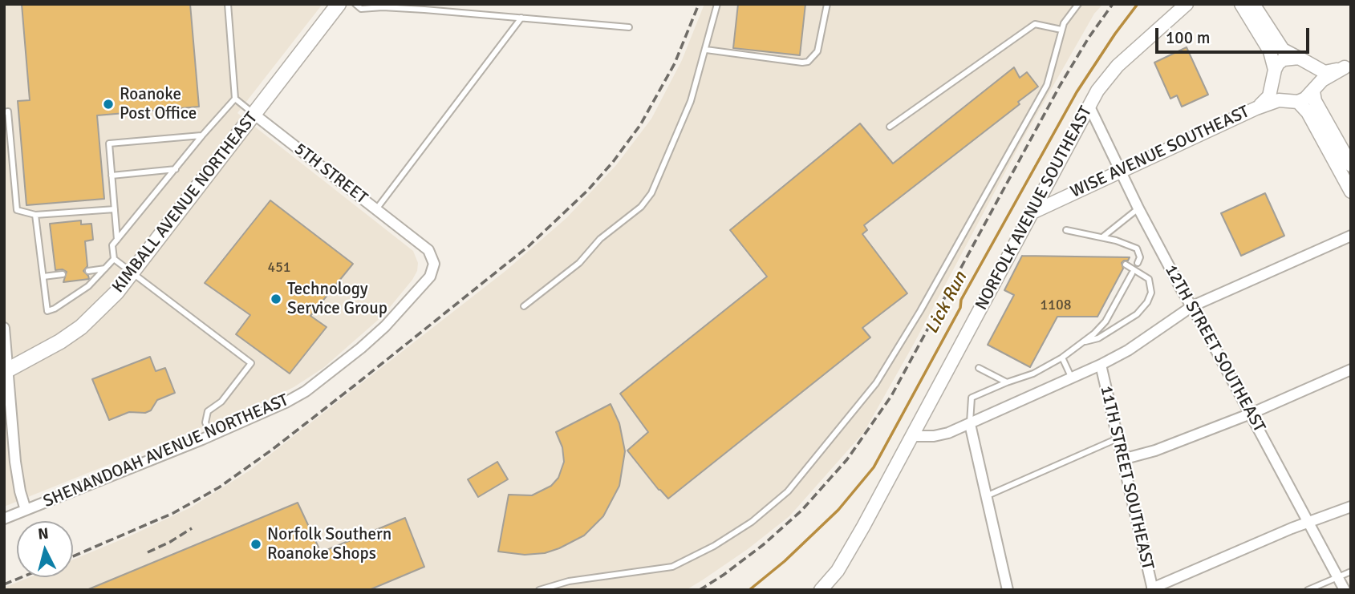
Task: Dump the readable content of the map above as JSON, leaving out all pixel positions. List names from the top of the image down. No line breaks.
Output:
{"streets":{"main road":["KIMBALL AVENUE NORTHEAST"],"street":["WISE AVENUE SOUTHEAST","5TH STREET","NORFOLK AVENUE SOUTHEAST","12TH STREET SOUTHEAST","SHENANDOAH AVENUE NORTHEAST","11TH STREET SOUTHEAST"]},"crossings":[["WISE AVENUE SOUTHEAST","NORFOLK AVENUE SOUTHEAST"],["WISE AVENUE SOUTHEAST","12TH STREET SOUTHEAST"],["5TH STREET","KIMBALL AVENUE NORTHEAST"],["5TH STREET","SHENANDOAH AVENUE NORTHEAST"],["NORFOLK AVENUE SOUTHEAST","12TH STREET SOUTHEAST"]],"water":["Lick Run"],"places":["Roanoke Post Office","Technology Service Group","Norfolk Southern Roanoke Shops"],"house_numbers":["451","1108"],"scale_bar":"100 m","north":"top"}
